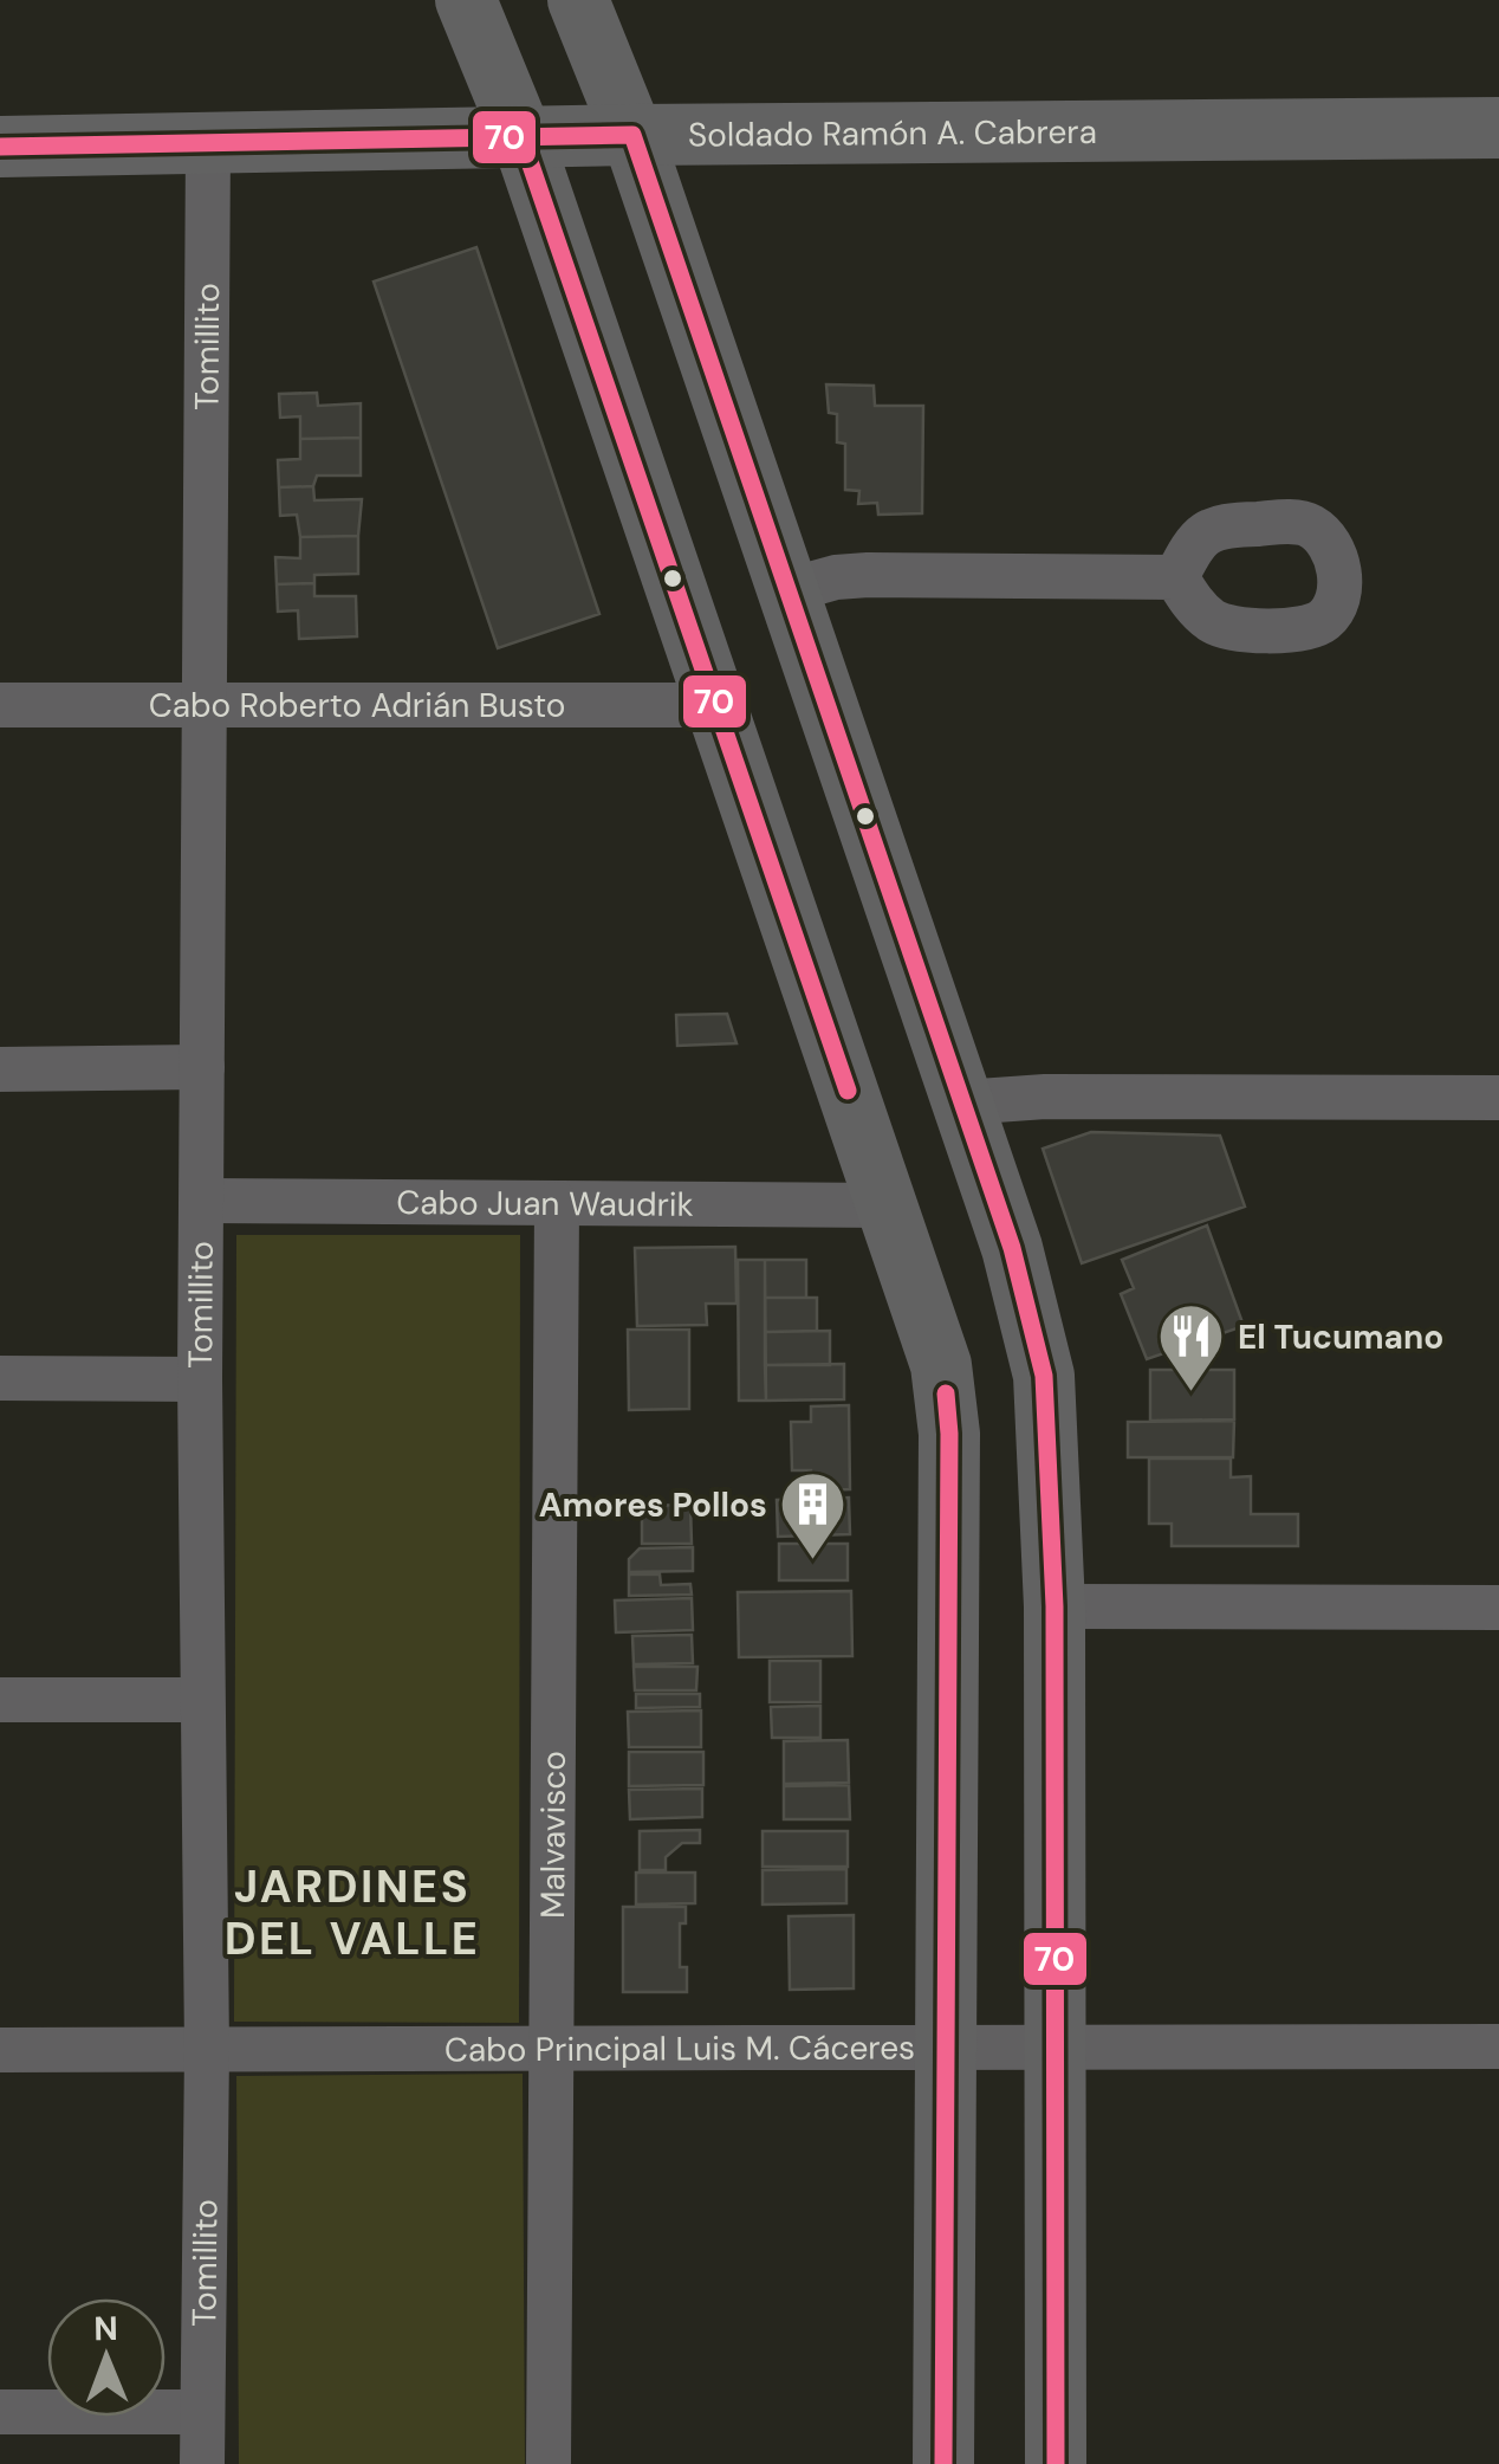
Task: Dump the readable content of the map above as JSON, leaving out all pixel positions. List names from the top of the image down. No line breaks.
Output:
{"streets":{"main road":["Soldado Ramón A. Cabrera"],"street":["Tomillito","Cabo Roberto Adrián Busto","Cabo Juan Waudrik","Malvavisco","Cabo Principal Luis M. Cáceres"]},"crossings":[["Soldado Ramón A. Cabrera","Tomillito"],["Tomillito","Cabo Roberto Adrián Busto"],["Tomillito","Cabo Juan Waudrik"],["Tomillito","Cabo Principal Luis M. Cáceres"],["Cabo Juan Waudrik","Malvavisco"],["Malvavisco","Cabo Principal Luis M. Cáceres"]],"districts":["JARDINES DEL VALLE"],"places":{"restaurant":["El Tucumano"],"building":["Amores Pollos"]},"lines":["transit line 70"],"north":"top"}
